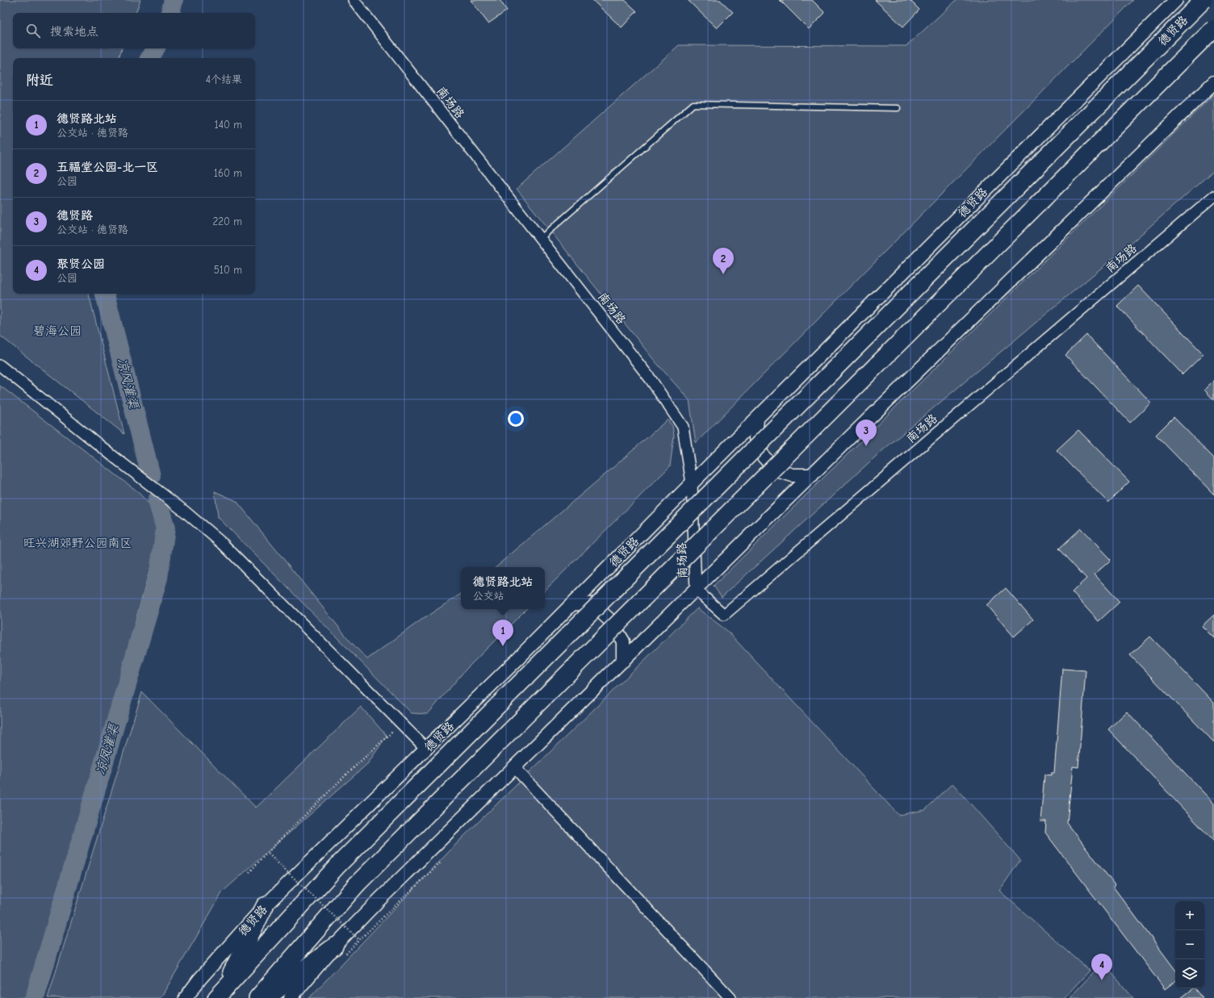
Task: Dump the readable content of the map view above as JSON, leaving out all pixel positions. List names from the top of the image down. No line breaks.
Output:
{"streets":{"highway":["德贤路"],"street":["南场路"]},"crossings":[["德贤路","南场路"]],"water":["凉风灌渠","凉凤灌渠"],"parks":["碧海公园","旺兴湖郊野公园南区"],"page":{"search":"搜索地点","heading":["附近","4个结果"],"list":[{"mark":"1","name":"德贤路北站","note":"公交站 · 德贤路","value":"140 m"},{"mark":"2","name":"五福堂公园-北一区","note":"公园","value":"160 m"},{"mark":"3","name":"德贤路","note":"公交站 · 德贤路","value":"220 m"},{"mark":"4","name":"聚贤公园","note":"公园","value":"510 m"}],"pins":["2","3","1","4"],"popup":["德贤路北站","公交站"],"map_buttons":["+","−"]}}
